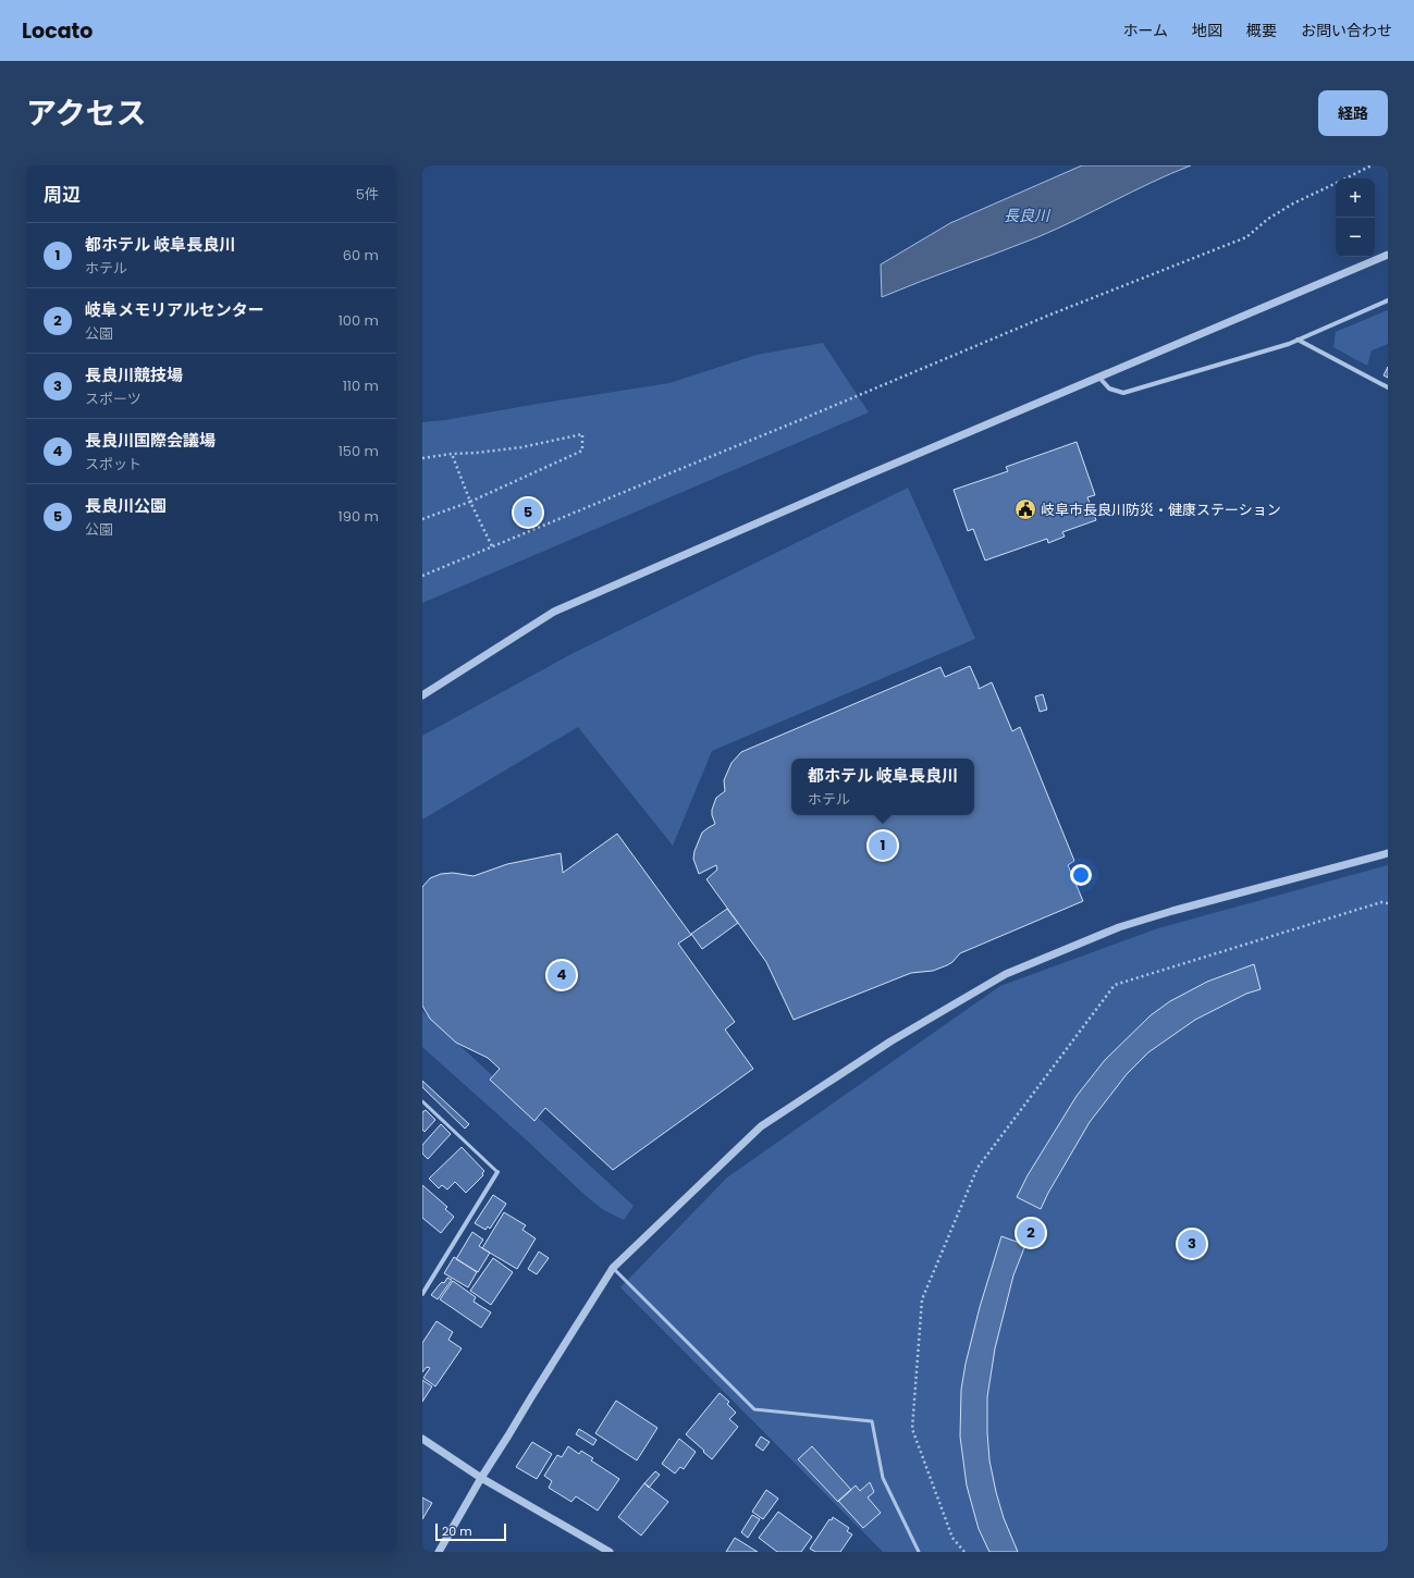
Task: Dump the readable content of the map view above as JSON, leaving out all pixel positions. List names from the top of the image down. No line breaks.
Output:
{"water":["長良川"],"places":{"public building":["岐阜市長良川防災・健康ステーション"]},"scale_bar":"20 m","page":{"header":"Locato","nav":["ホーム","地図","概要","お問い合わせ"],"title":"アクセス","buttons":"経路","heading":["周辺","5件"],"map_buttons":["+","−"],"list":[{"mark":"1","name":"都ホテル 岐阜長良川","note":"ホテル","value":"60 m"},{"mark":"2","name":"岐阜メモリアルセンター","note":"公園","value":"100 m"},{"mark":"3","name":"長良川競技場","note":"スポーツ","value":"110 m"},{"mark":"4","name":"長良川国際会議場","note":"スポット","value":"150 m"},{"mark":"5","name":"長良川公園","note":"公園","value":"190 m"}],"pins":["5","1","4","2","3"],"popup":["都ホテル 岐阜長良川","ホテル"],"scale":"20 m"}}
